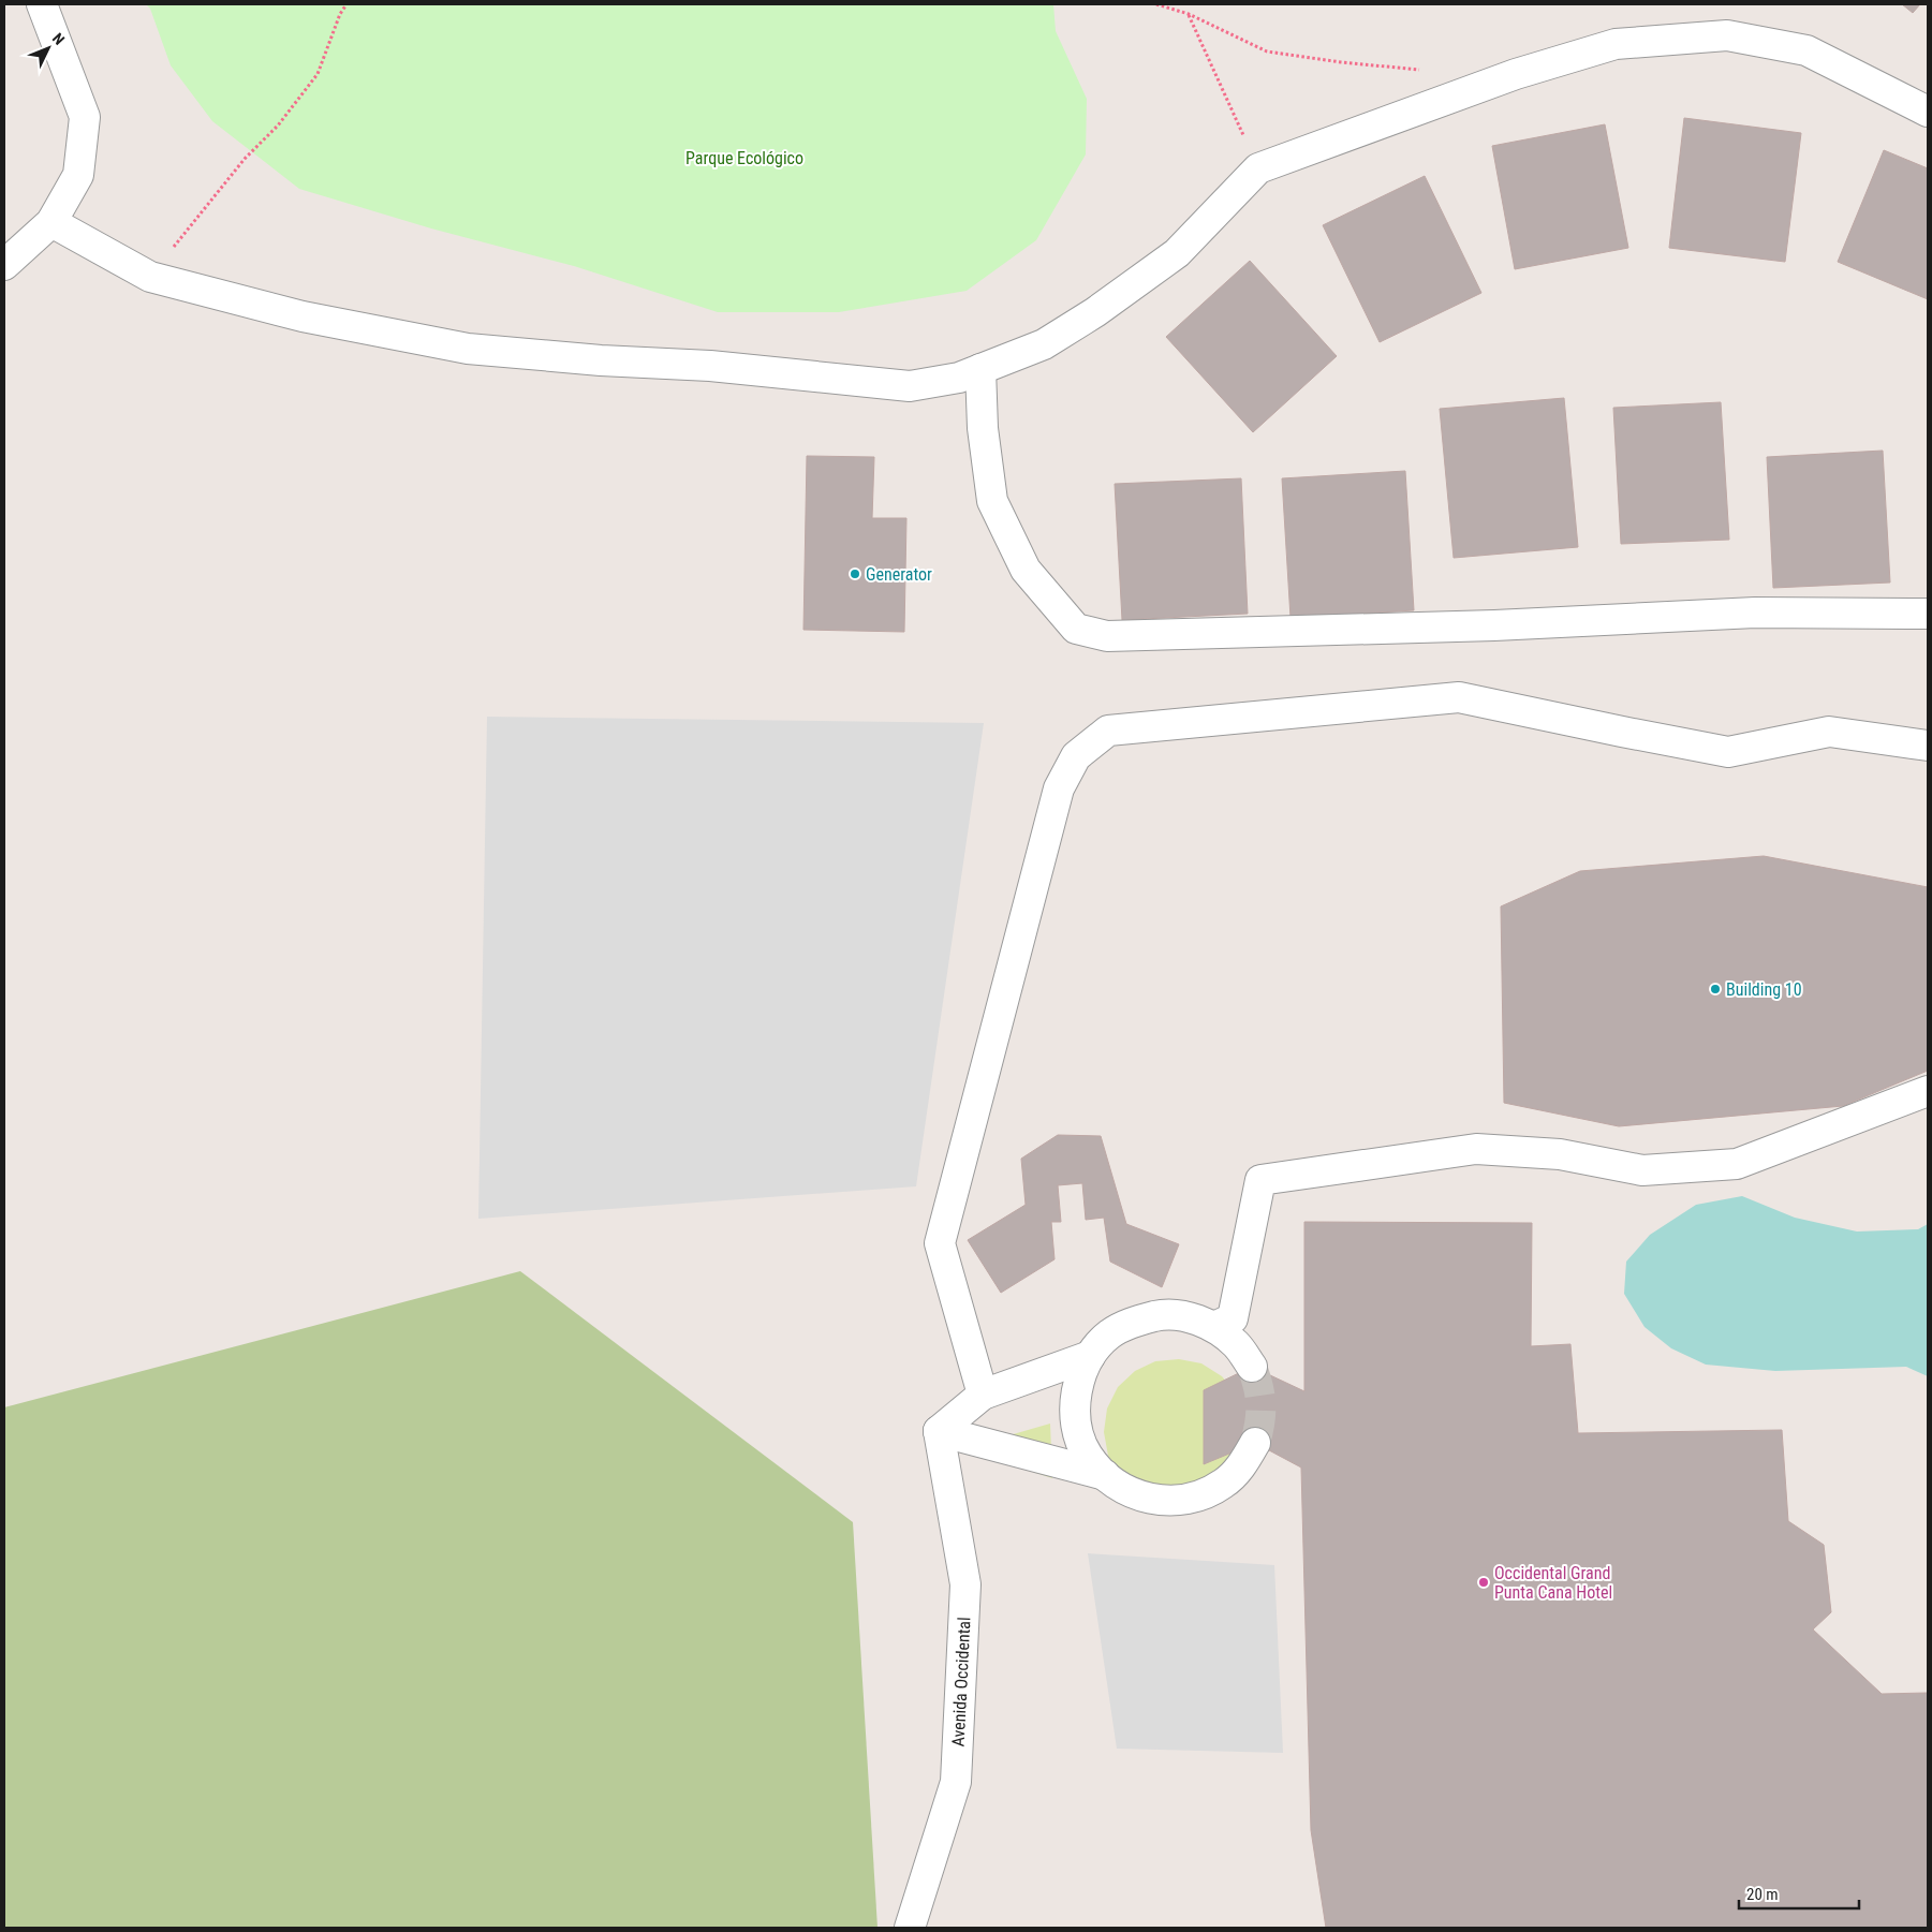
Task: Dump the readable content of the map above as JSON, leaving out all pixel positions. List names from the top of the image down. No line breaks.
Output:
{"streets":{"street":["Avenida Occidental"]},"parks":["Parque Ecológico"],"places":["Generator","Building 10","Occidental Grand Punta Cana Hotel"],"scale_bar":"20 m","north":"top right"}
